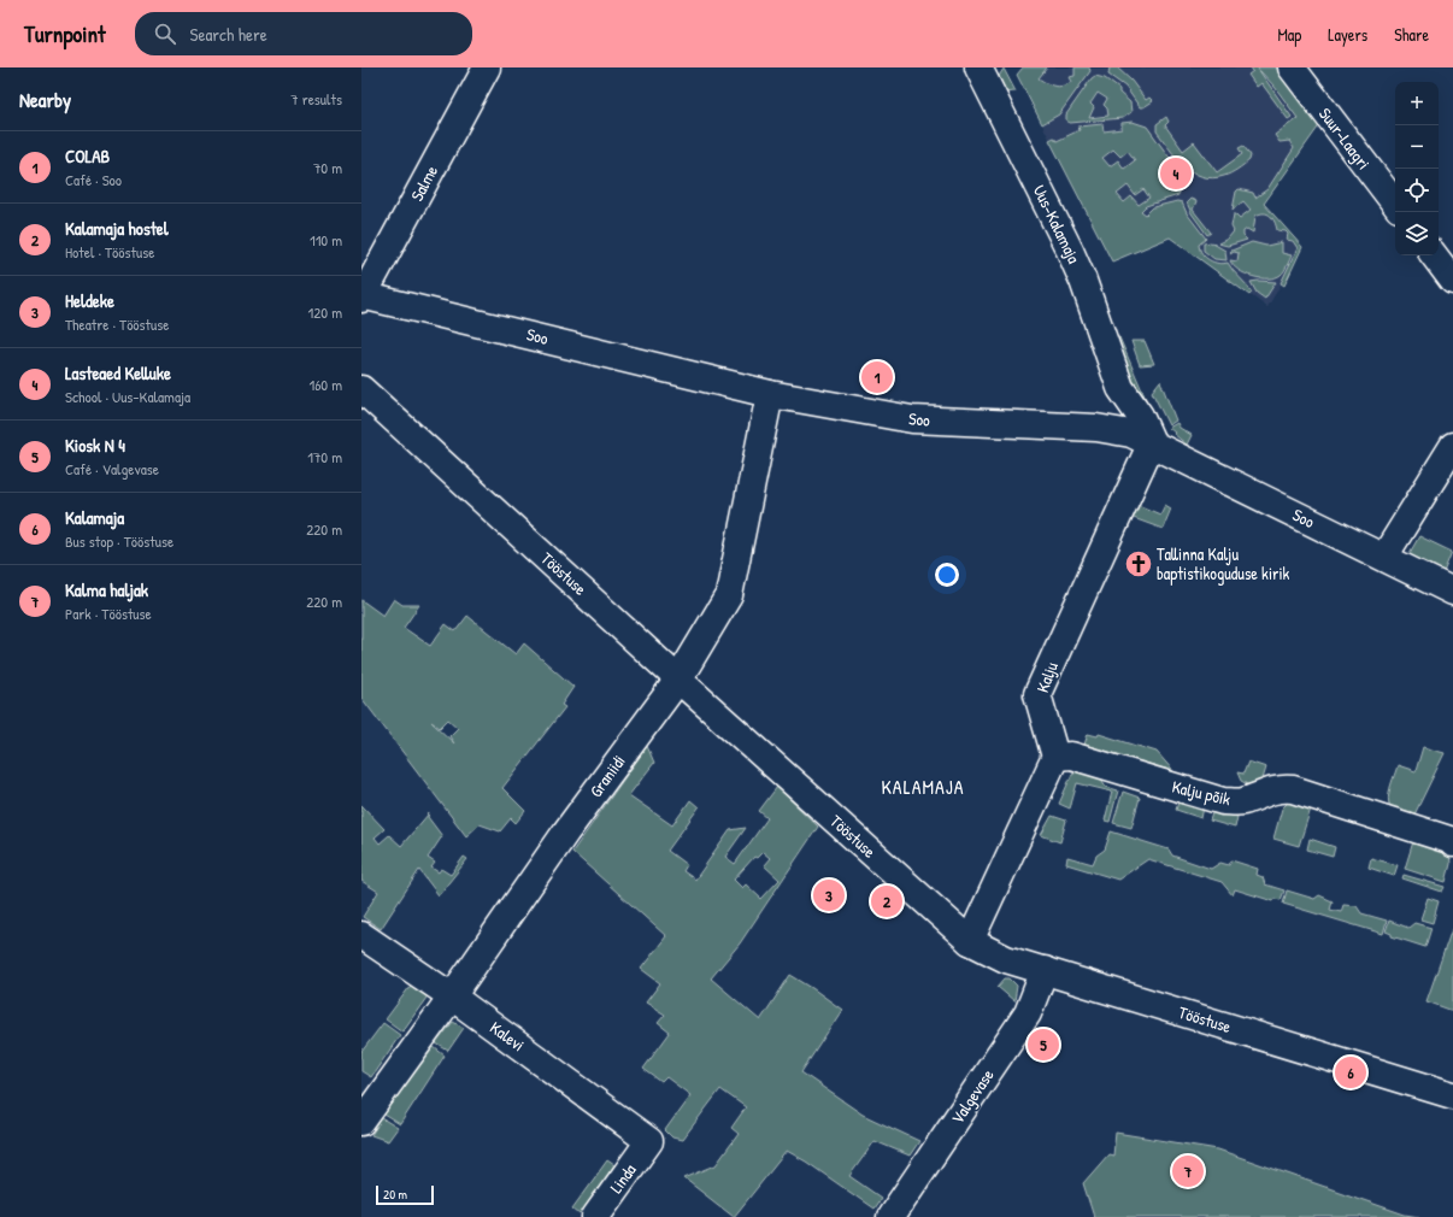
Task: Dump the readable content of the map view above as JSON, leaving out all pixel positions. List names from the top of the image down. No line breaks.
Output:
{"streets":{"street":["Suur-Laagri","Salme","Uus-Kalamaja","Soo","Tööstuse","Kalju","Graniidi","Kalju põik","Kalevi","Valgevase","Linda"]},"crossings":[["Salme","Soo"],["Uus-Kalamaja","Soo"],["Uus-Kalamaja","Kalju"],["Soo","Kalju"],["Soo","Graniidi"],["Tööstuse","Graniidi"],["Tööstuse","Valgevase"],["Kalju","Kalju põik"],["Graniidi","Kalevi"],["Kalevi","Linda"]],"districts":["KALAMAJA"],"places":{"church":["Tallinna Kalju baptistikoguduse kirik"]},"scale_bar":"20 m","page":{"header":"Turnpoint","search":"Search here","nav":["Map","Layers","Share"],"heading":["Nearby","7 results"],"map_buttons":["+","−"],"list":[{"mark":"1","name":"COLAB","note":"Café · Soo","value":"70 m"},{"mark":"2","name":"Kalamaja hostel","note":"Hotel · Tööstuse","value":"110 m"},{"mark":"3","name":"Heldeke","note":"Theatre · Tööstuse","value":"120 m"},{"mark":"4","name":"Lasteaed Kelluke","note":"School · Uus-Kalamaja","value":"160 m"},{"mark":"5","name":"Kiosk N 4","note":"Café · Valgevase","value":"170 m"},{"mark":"6","name":"Kalamaja","note":"Bus stop · Tööstuse","value":"220 m"},{"mark":"7","name":"Kalma haljak","note":"Park · Tööstuse","value":"220 m"}],"pins":["4","1","3","2","5","6","7"],"scale":"20 m"}}
